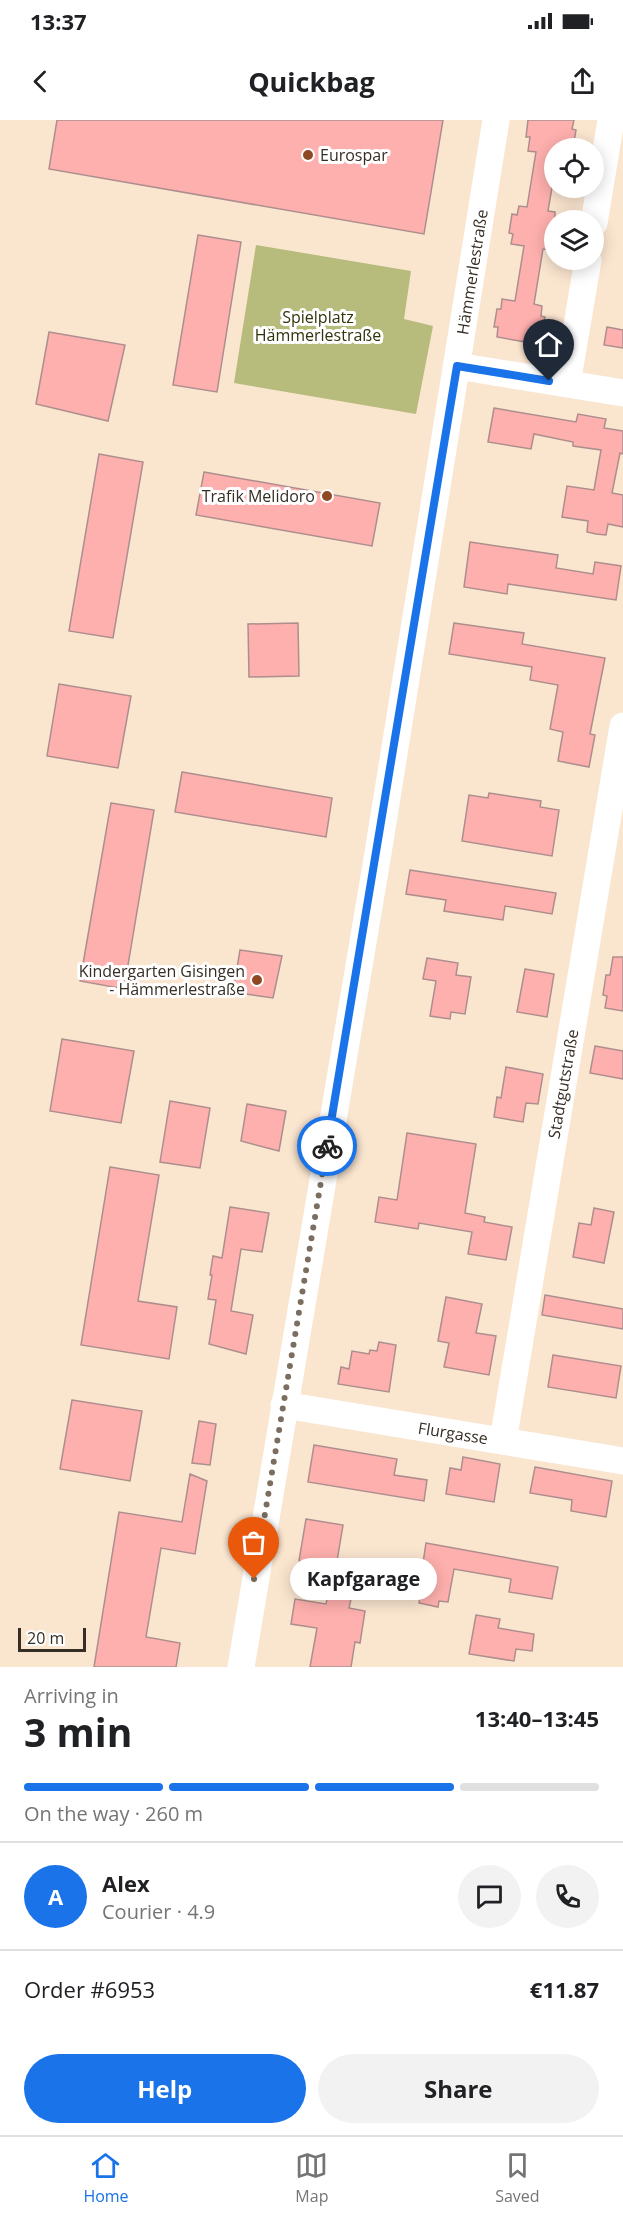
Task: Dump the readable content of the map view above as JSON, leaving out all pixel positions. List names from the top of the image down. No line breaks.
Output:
{"streets":{"street":["Hämmerlestraße","Stadtgutstraße","Flurgasse"]},"crossings":[["Hämmerlestraße","Flurgasse"],["Stadtgutstraße","Flurgasse"]],"parks":["Spielplatz Hämmerlestraße"],"places":["Eurospar","Trafik Melidoro","Kindergarten Gisingen - Hämmerlestraße","Kapfgarage"],"scale_bar":"20 m","page":{"status":"13:37","header":"Quickbag","bubble":"Kapfgarage","scale":"20 m","heading":["3 min","Arriving in","13:40–13:45"],"panel":["Alex","Courier · 4.9","Order #6953","€11.87"],"bar":"On the way · 260 m","round":"A","buttons":["Help","Share"],"tabs":["Home","Map","Saved"]}}
